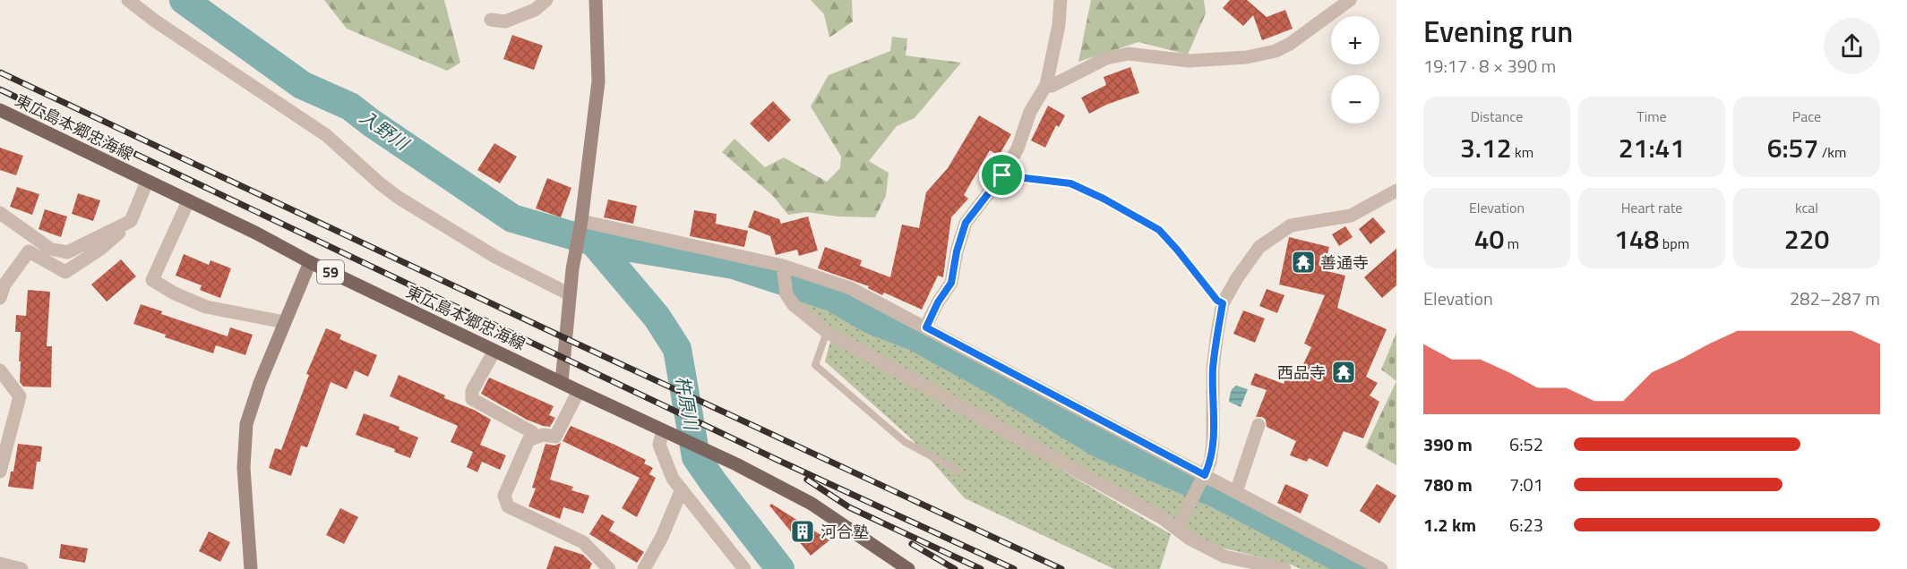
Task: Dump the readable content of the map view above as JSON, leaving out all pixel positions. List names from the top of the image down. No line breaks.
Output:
{"streets":{"main road":["東広島本郷忠海線","59"]},"water":["入野川","杵原川"],"places":{"temple":["善通寺","西品寺"],"building":["河合塾"]},"page":{"heading":["Evening run","19:17 · 8 × 390 m"],"map_buttons":["+","−"],"stats":[["Distance","3.12 km"],["Time","21:41"],["Pace","6:57 /km"],["Elevation","40 m"],["Heart rate","148 bpm"],["kcal","220"]],"chart":["Elevation","282–287 m"],"list":[{"name":"390 m","note":"6:52"},{"name":"780 m","note":"7:01"},{"name":"1.2 km","note":"6:23"}]}}
